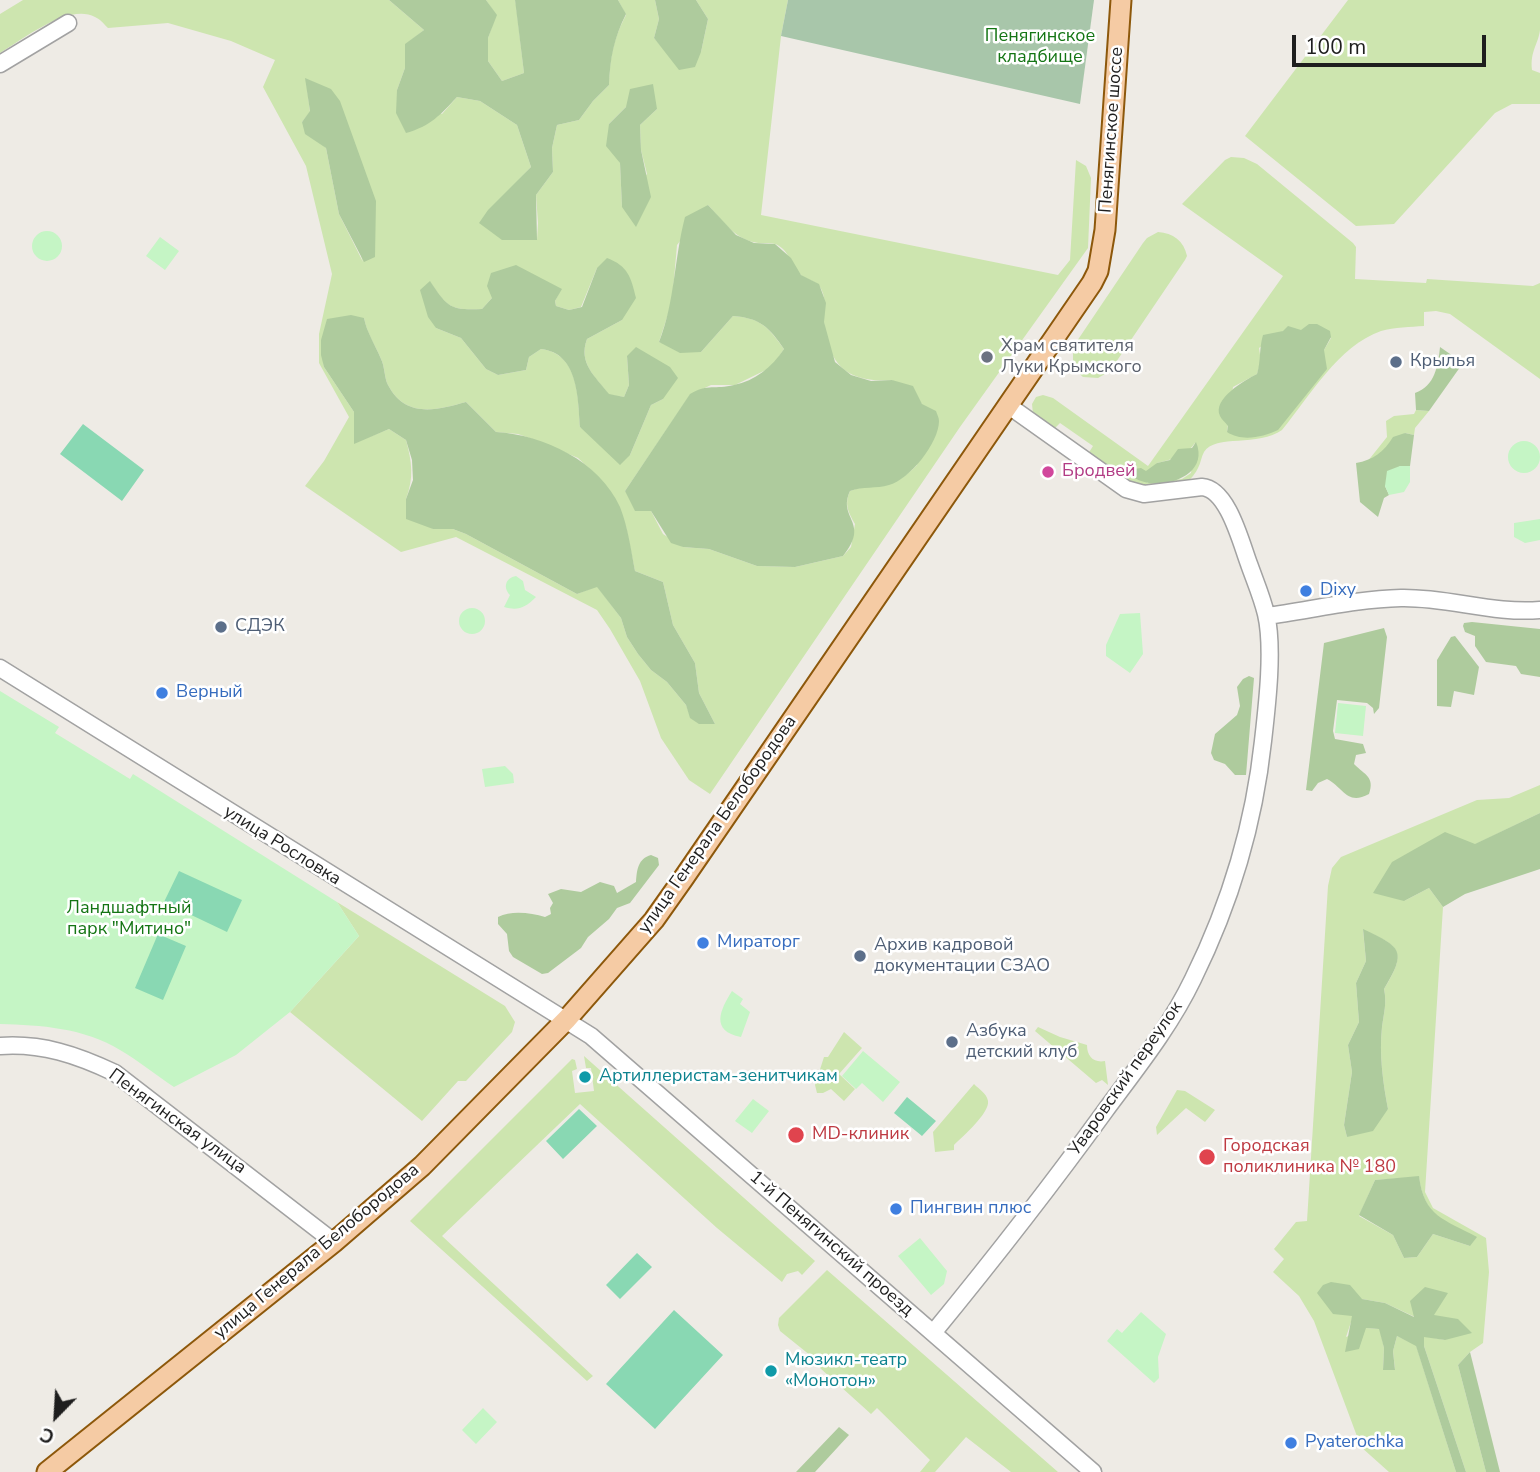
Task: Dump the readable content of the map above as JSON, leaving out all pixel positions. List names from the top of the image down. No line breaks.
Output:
{"streets":{"main road":["Пенягинское шоссе","улица Генерала Белобородова"],"street":["улица Рословка","Уваровский переулок","Пенягинская улица","1-й Пенягинский проезд"]},"crossings":[["Пенягинское шоссе","улица Генерала Белобородова"],["улица Генерала Белобородова","улица Рословка"],["улица Генерала Белобородова","Уваровский переулок"],["улица Генерала Белобородова","Пенягинская улица"],["улица Генерала Белобородова","1-й Пенягинский проезд"],["улица Рословка","1-й Пенягинский проезд"],["Уваровский переулок","1-й Пенягинский проезд"]],"parks":["Пенягинское кладбище","Ландшафтный парк \"Митино\""],"places":["Храм святителя Луки Крымского","Крылья","Бродвей","Dixy","СДЭК","Верный","Мираторг","Архив кадровой документации СЗАО","Азбука детский клуб","Артиллеристам-зенитчикам","MD-клиник","Городская поликлиника № 180","Пингвин плюс","Мюзикл-театр «Монотон»","Pyaterochka"],"scale_bar":"100 m","north":"bottom left"}
